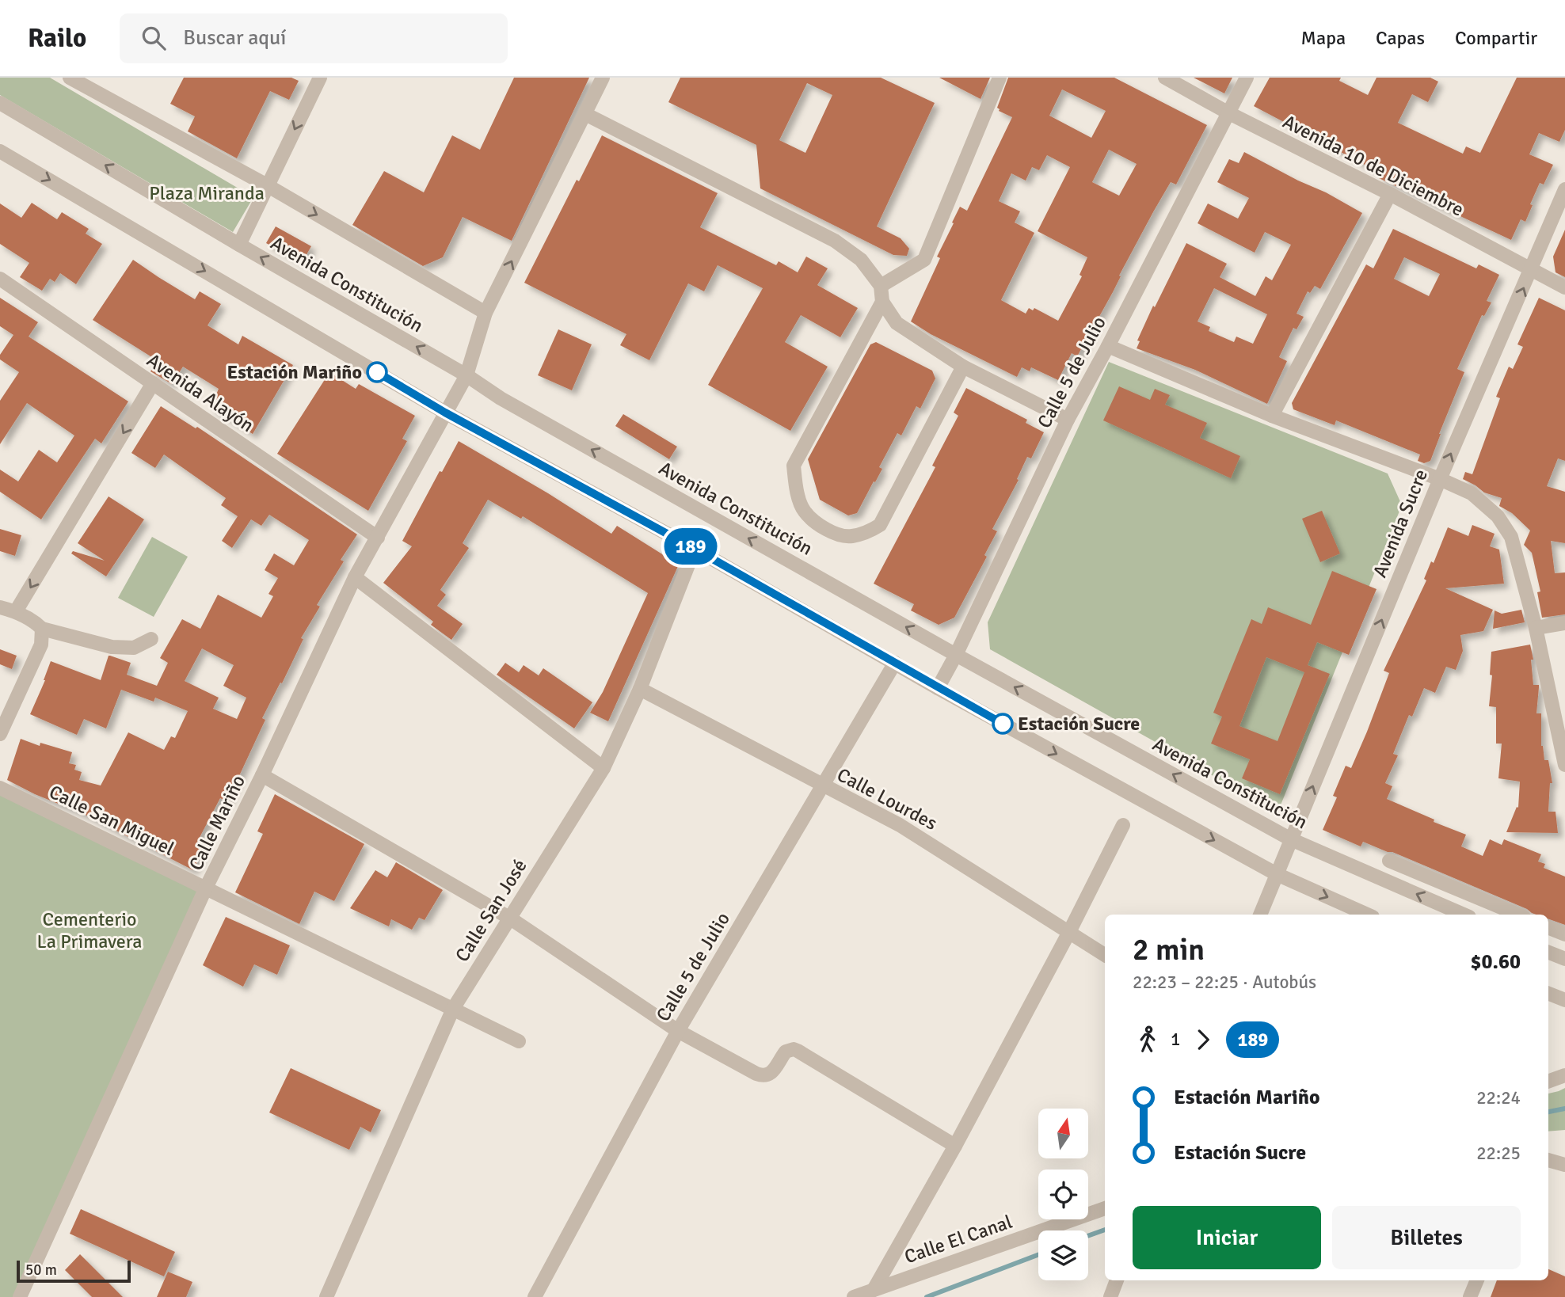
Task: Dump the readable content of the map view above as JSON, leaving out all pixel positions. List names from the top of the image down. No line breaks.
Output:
{"streets":{"street":["Avenida 10 de Diciembre","Avenida Constitución","Calle 5 de Julio","Avenida Alayón","Avenida Sucre","Calle Lourdes","Calle San Miguel","Calle Mariño","Calle San José","Calle El Canal"]},"crossings":[["Avenida 10 de Diciembre","Calle 5 de Julio"],["Avenida 10 de Diciembre","Avenida Sucre"],["Avenida Constitución","Calle 5 de Julio"],["Avenida Constitución","Avenida Sucre"],["Avenida Constitución","Calle Mariño"],["Calle 5 de Julio","Calle Lourdes"],["Avenida Alayón","Calle Mariño"],["Calle Lourdes","Calle San José"],["Calle San Miguel","Calle Mariño"],["Calle San Miguel","Calle San José"]],"one_way":["Avenida Sucre"],"parks":["Plaza Miranda","Cementerio La Primavera"],"places":["Estación Mariño","Estación Sucre"],"lines":["bus line 189"],"scale_bar":"50 m","north":"top","page":{"header":"Railo","search":"Buscar aquí","nav":["Mapa","Capas","Compartir"],"on_map":"189","heading":["2 min","22:23 – 22:25 · Autobús","$0.60"],"legs":["1","189"],"list":[{"name":"Estación Mariño","value":"22:24"},{"name":"Estación Sucre","value":"22:25"}],"buttons":["Iniciar","Billetes"],"scale":"50 m"}}
